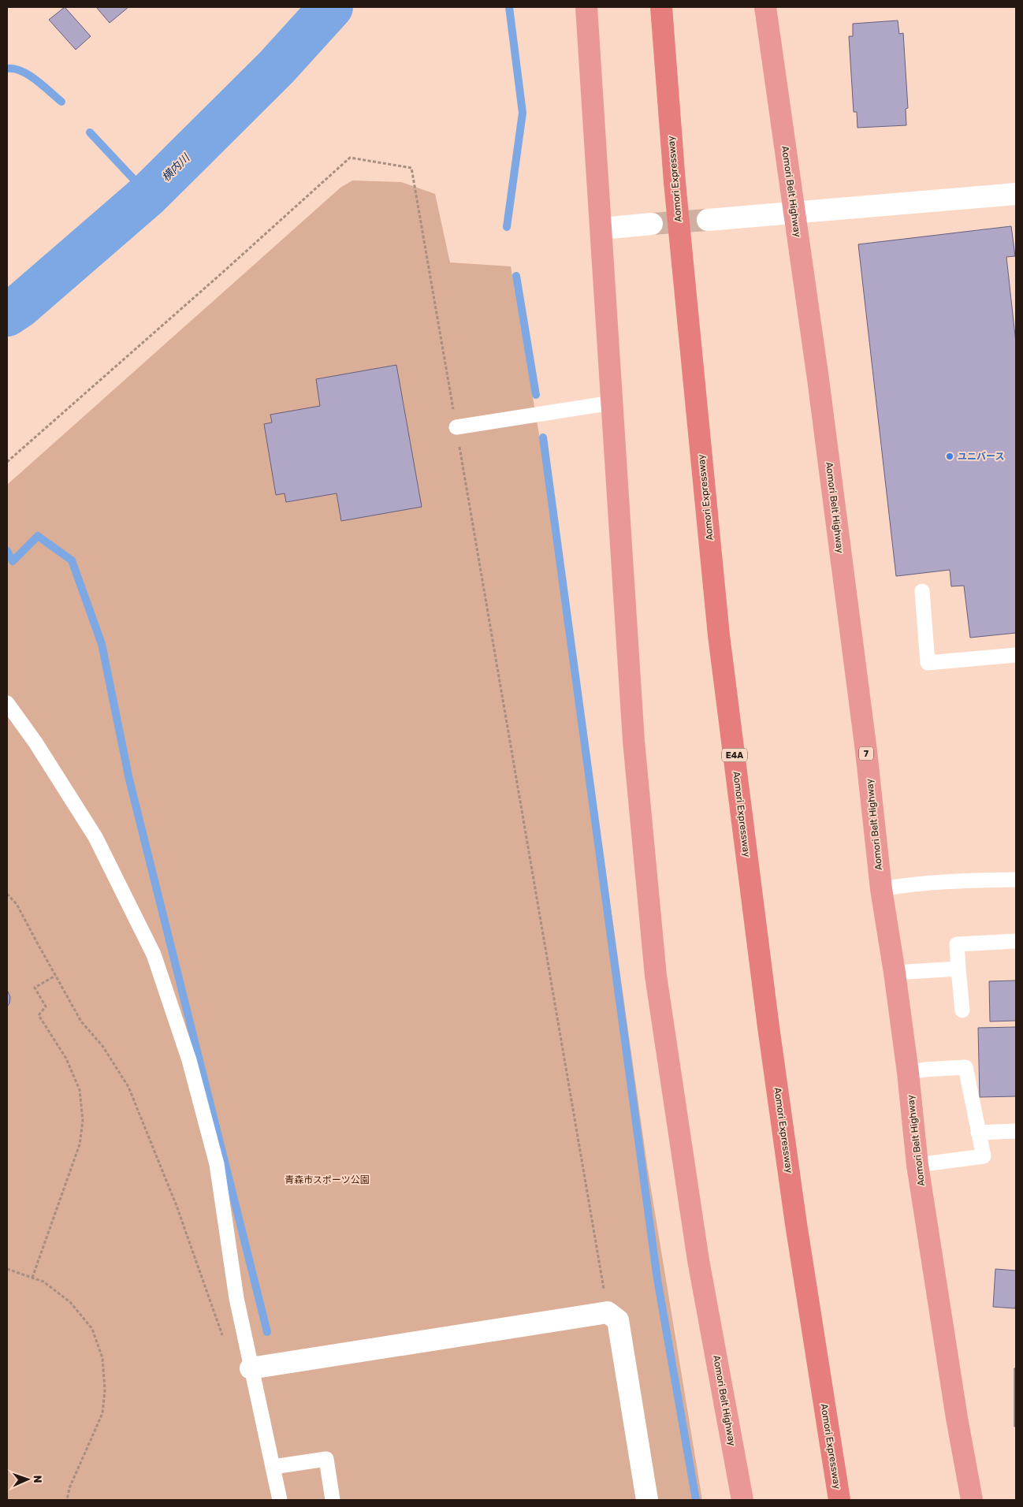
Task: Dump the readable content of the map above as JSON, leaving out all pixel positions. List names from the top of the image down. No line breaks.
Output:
{"streets":{"highway":["Aomori Expressway","Aomori Belt Highway","7","E4A"]},"water":["横内川"],"parks":["青森市スポーツ公園"],"places":["ユニバース"],"north":"right"}
